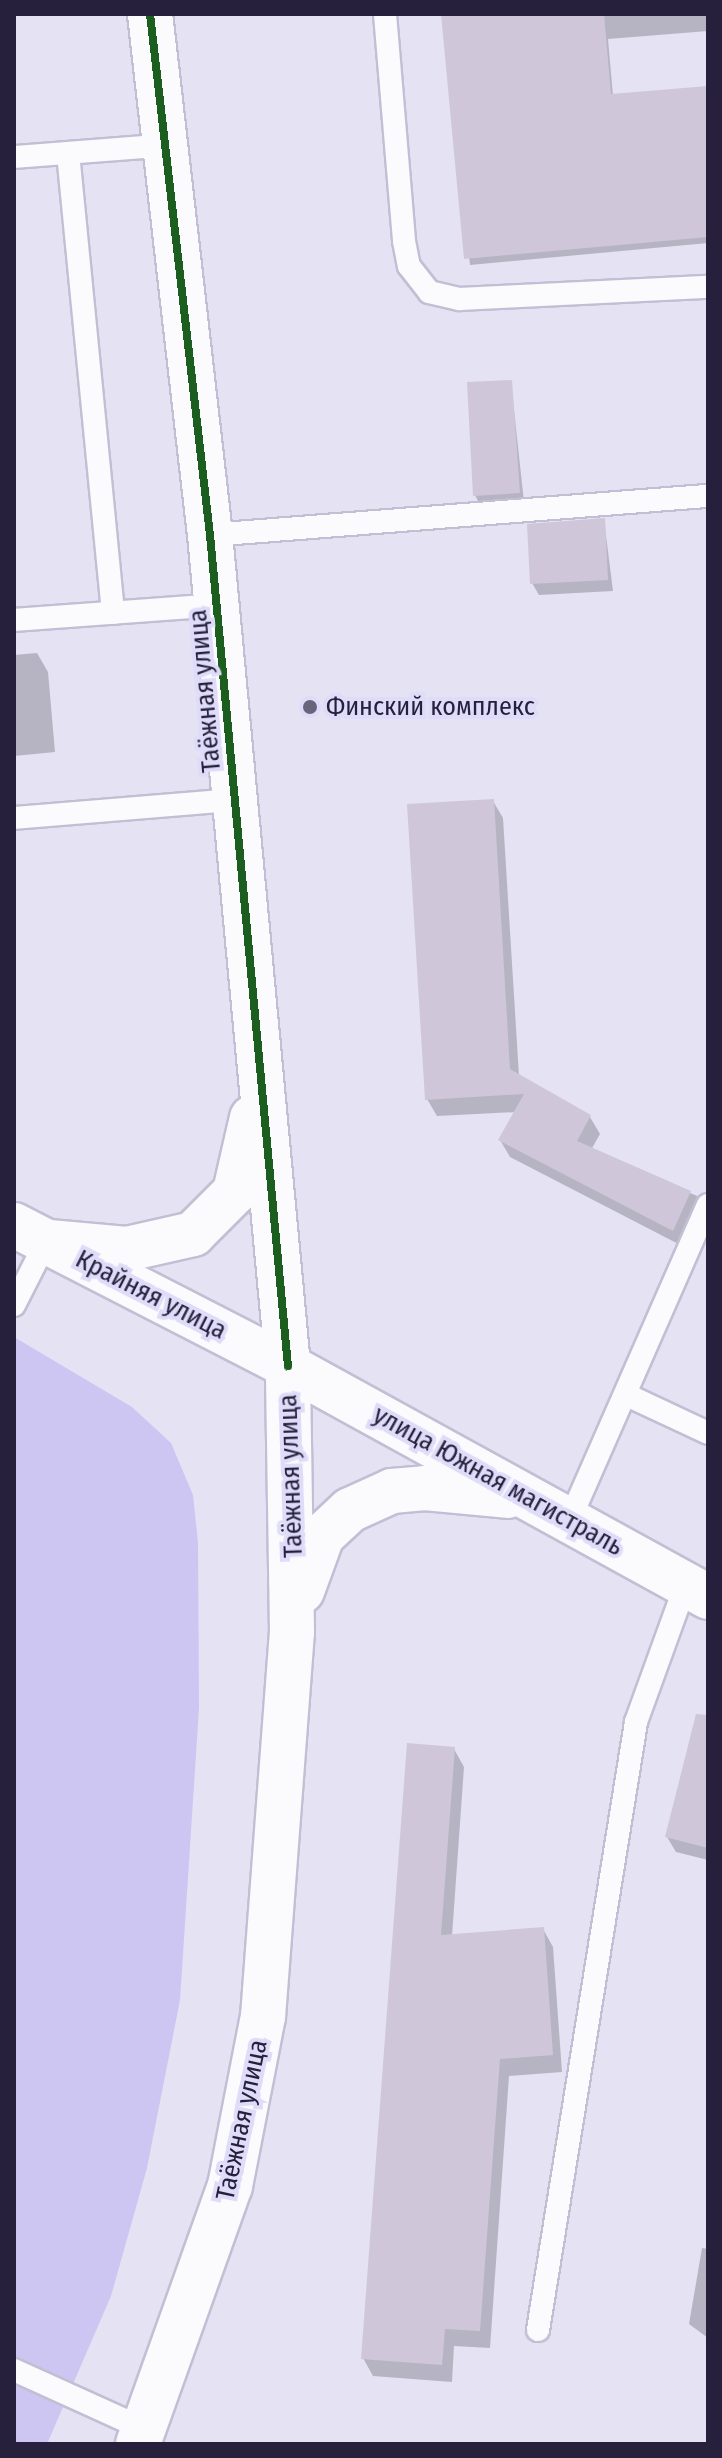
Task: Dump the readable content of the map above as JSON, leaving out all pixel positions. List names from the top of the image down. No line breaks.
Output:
{"streets":{"main road":["Таёжная улица","Крайняя улица","улица Южная магистраль"]},"crossings":[["Таёжная улица","Крайняя улица"],["Таёжная улица","улица Южная магистраль"],["Крайняя улица","улица Южная магистраль"]],"places":["Финский комплекс"]}
